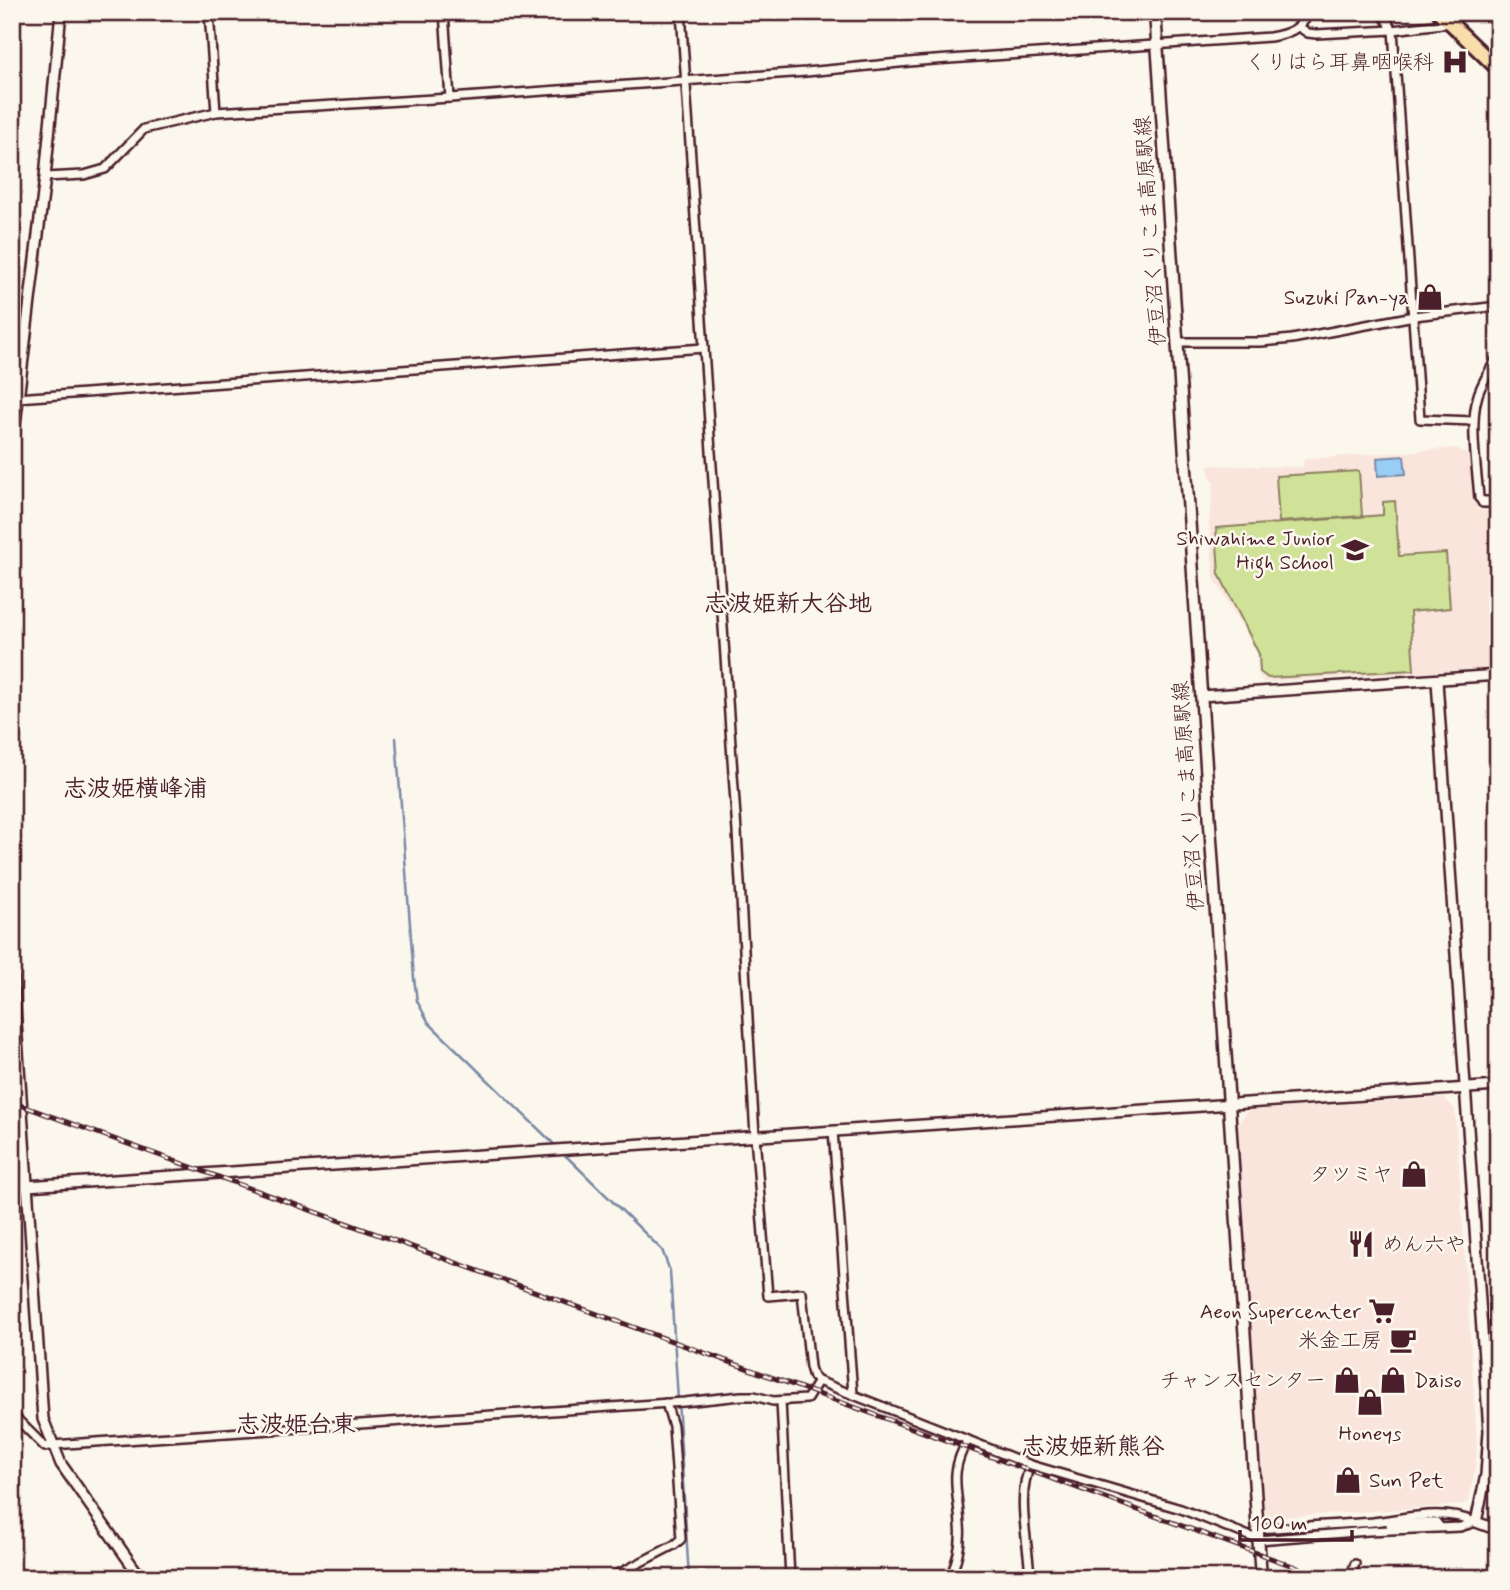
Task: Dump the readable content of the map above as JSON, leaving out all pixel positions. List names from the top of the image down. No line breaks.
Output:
{"streets":{"main road":["伊豆沼くりこま高原駅線"]},"districts":["志波姫新大谷地","志波姫横峰浦","志波姫台東","志波姫新熊谷"],"places":{"hospital":["くりはら耳鼻咽喉科"],"shop":["Suzuki Pan-ya","タツミヤ","チャンスセンター","Daiso","Honeys","Sun Pet"],"school or university":["Shiwahime Junior High School"],"restaurant":["めん六や"],"supermarket":["Aeon Supercenter"],"cafe":["米金工房"]},"scale_bar":"100 m"}
